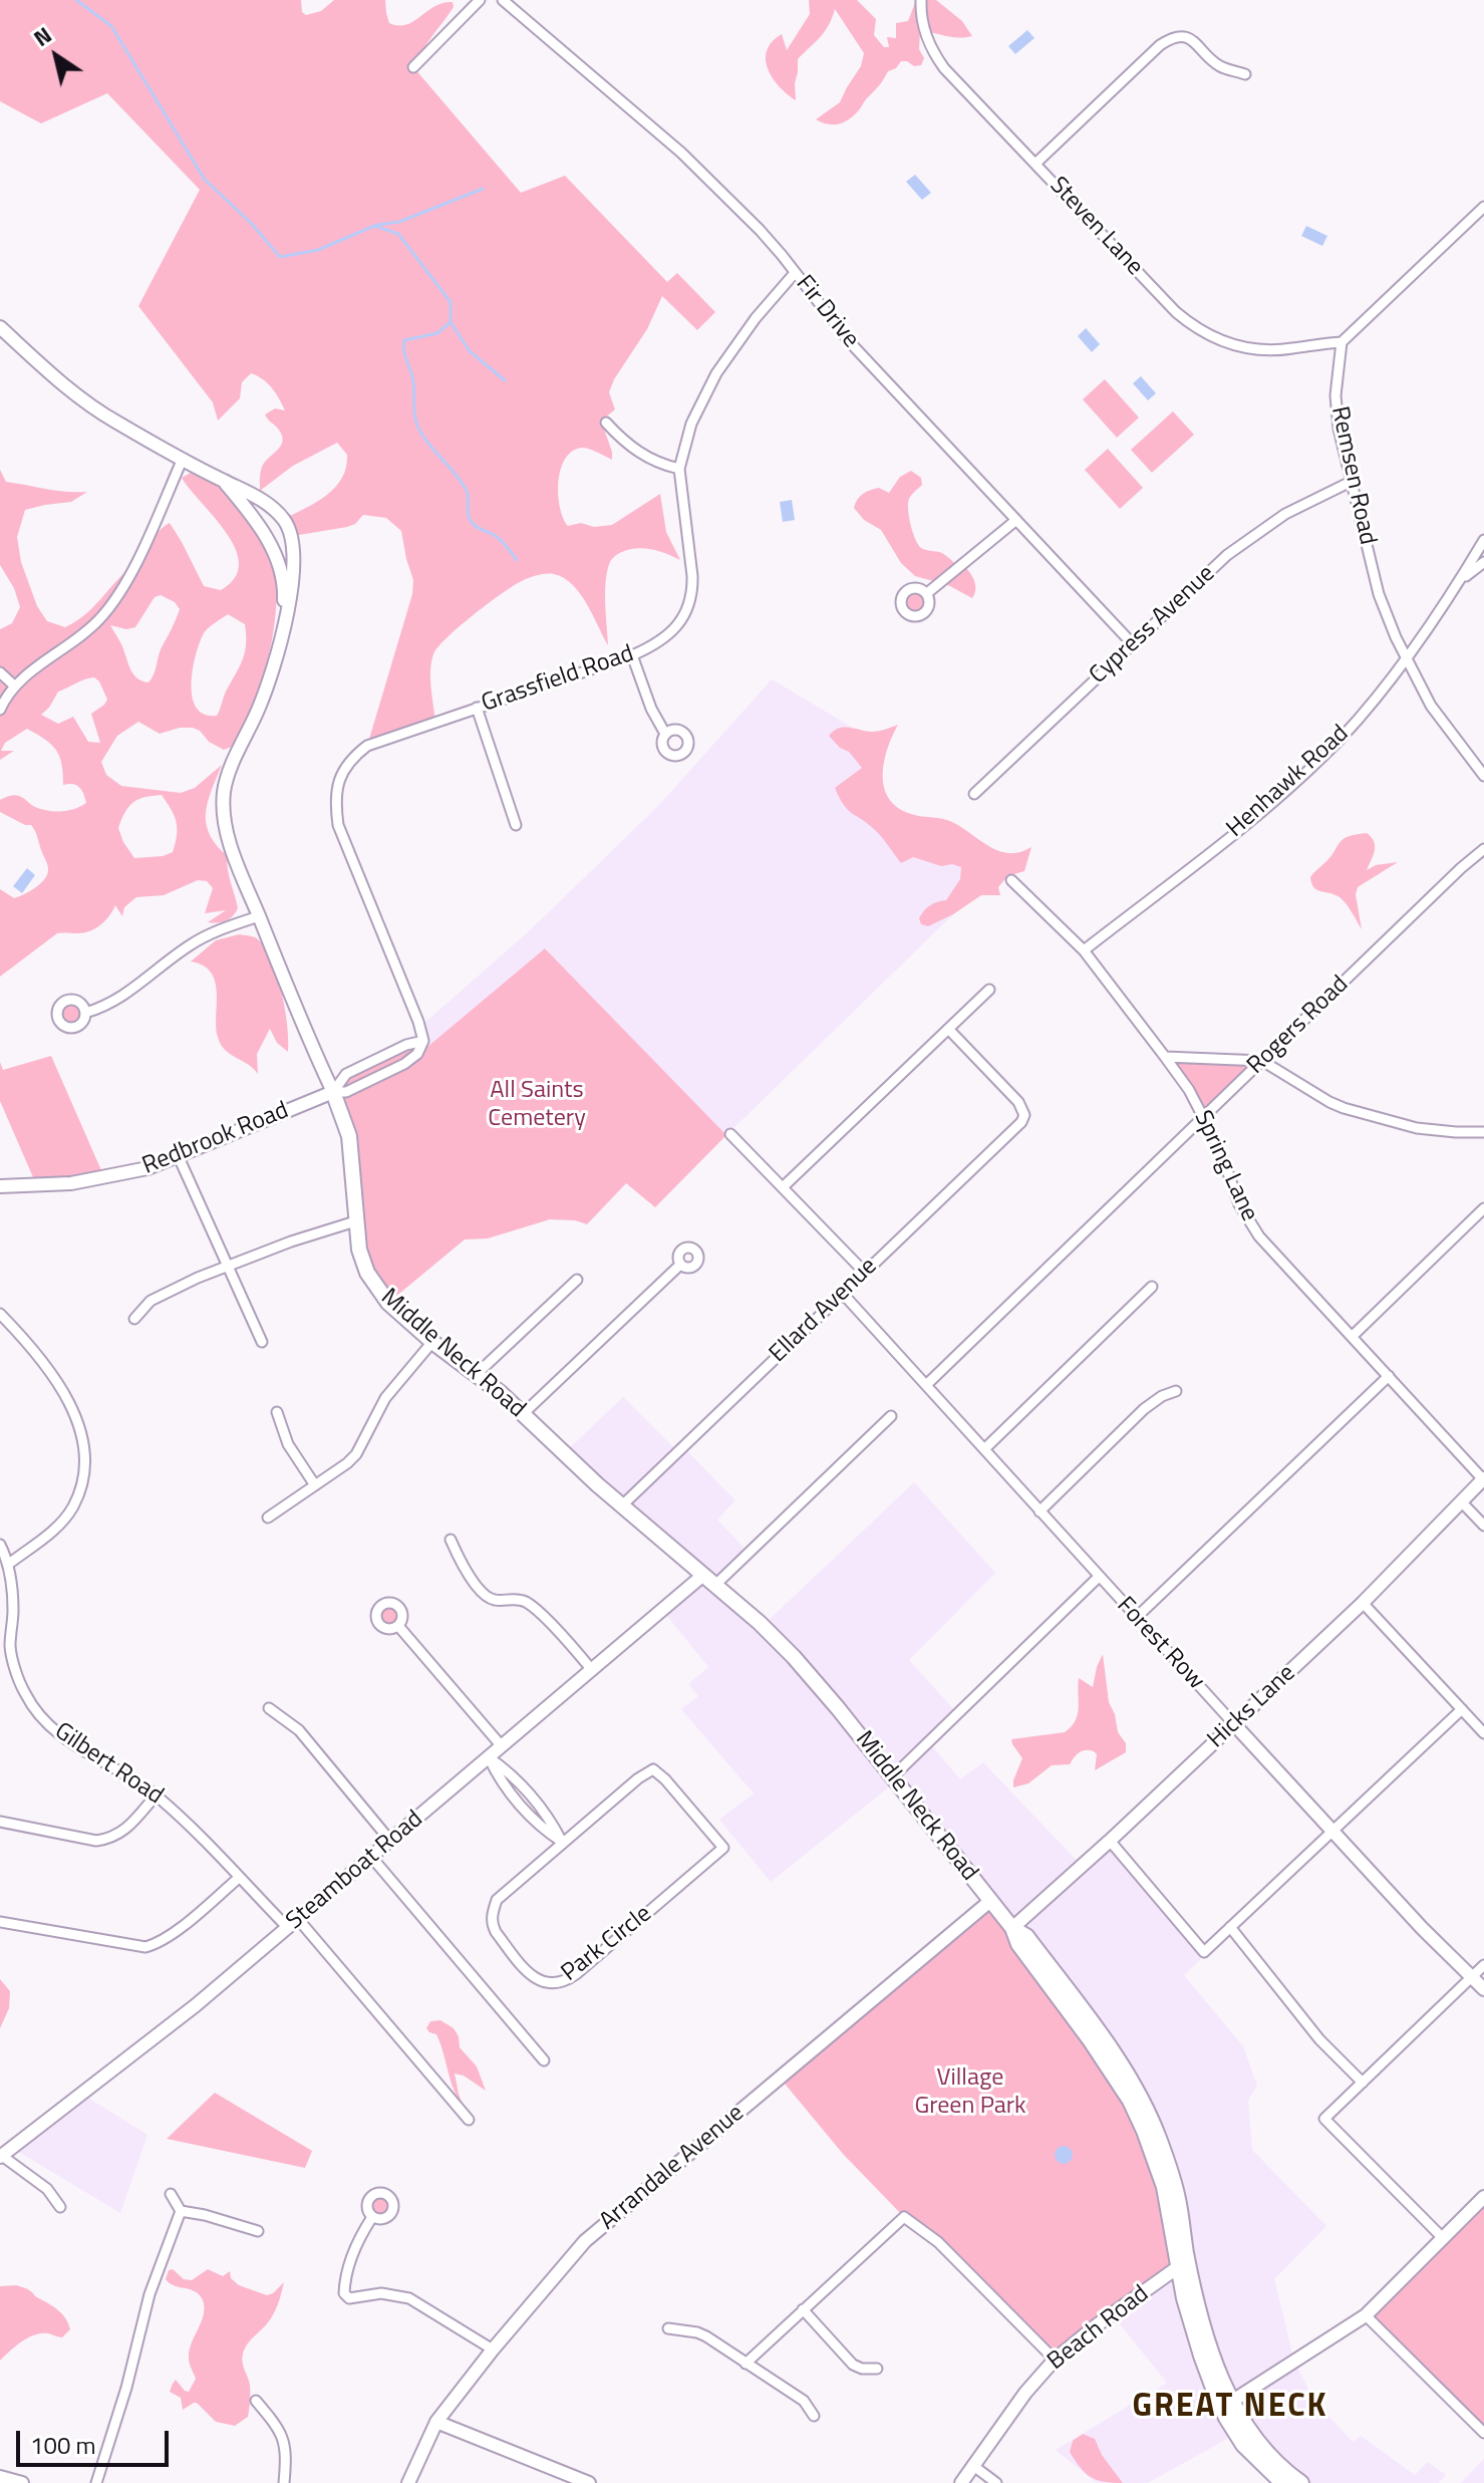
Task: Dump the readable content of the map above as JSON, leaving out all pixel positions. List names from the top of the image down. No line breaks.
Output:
{"streets":{"main road":["Middle Neck Road"],"street":["Steven Lane","Fir Drive","Remsen Road","Cypress Avenue","Grassfield Road","Henhawk Road","Rogers Road","Redbrook Road","Spring Lane","Ellard Avenue","Forest Row","Hicks Lane","Gilbert Road","Steamboat Road","Park Circle","Arrandale Avenue","Beach Road"]},"crossings":[["Steven Lane","Remsen Road"],["Fir Drive","Cypress Avenue"],["Fir Drive","Grassfield Road"],["Remsen Road","Cypress Avenue"],["Remsen Road","Henhawk Road"],["Henhawk Road","Spring Lane"],["Rogers Road","Spring Lane"],["Rogers Road","Forest Row"],["Redbrook Road","Middle Neck Road"],["Spring Lane","Hicks Lane"],["Ellard Avenue","Middle Neck Road"],["Ellard Avenue","Forest Row"],["Middle Neck Road","Hicks Lane"],["Middle Neck Road","Steamboat Road"],["Middle Neck Road","Arrandale Avenue"],["Middle Neck Road","Beach Road"],["Forest Row","Hicks Lane"],["Gilbert Road","Steamboat Road"]],"districts":["GREAT NECK"],"parks":["All Saints Cemetery","Village Green Park"],"scale_bar":"100 m","north":"top left"}
